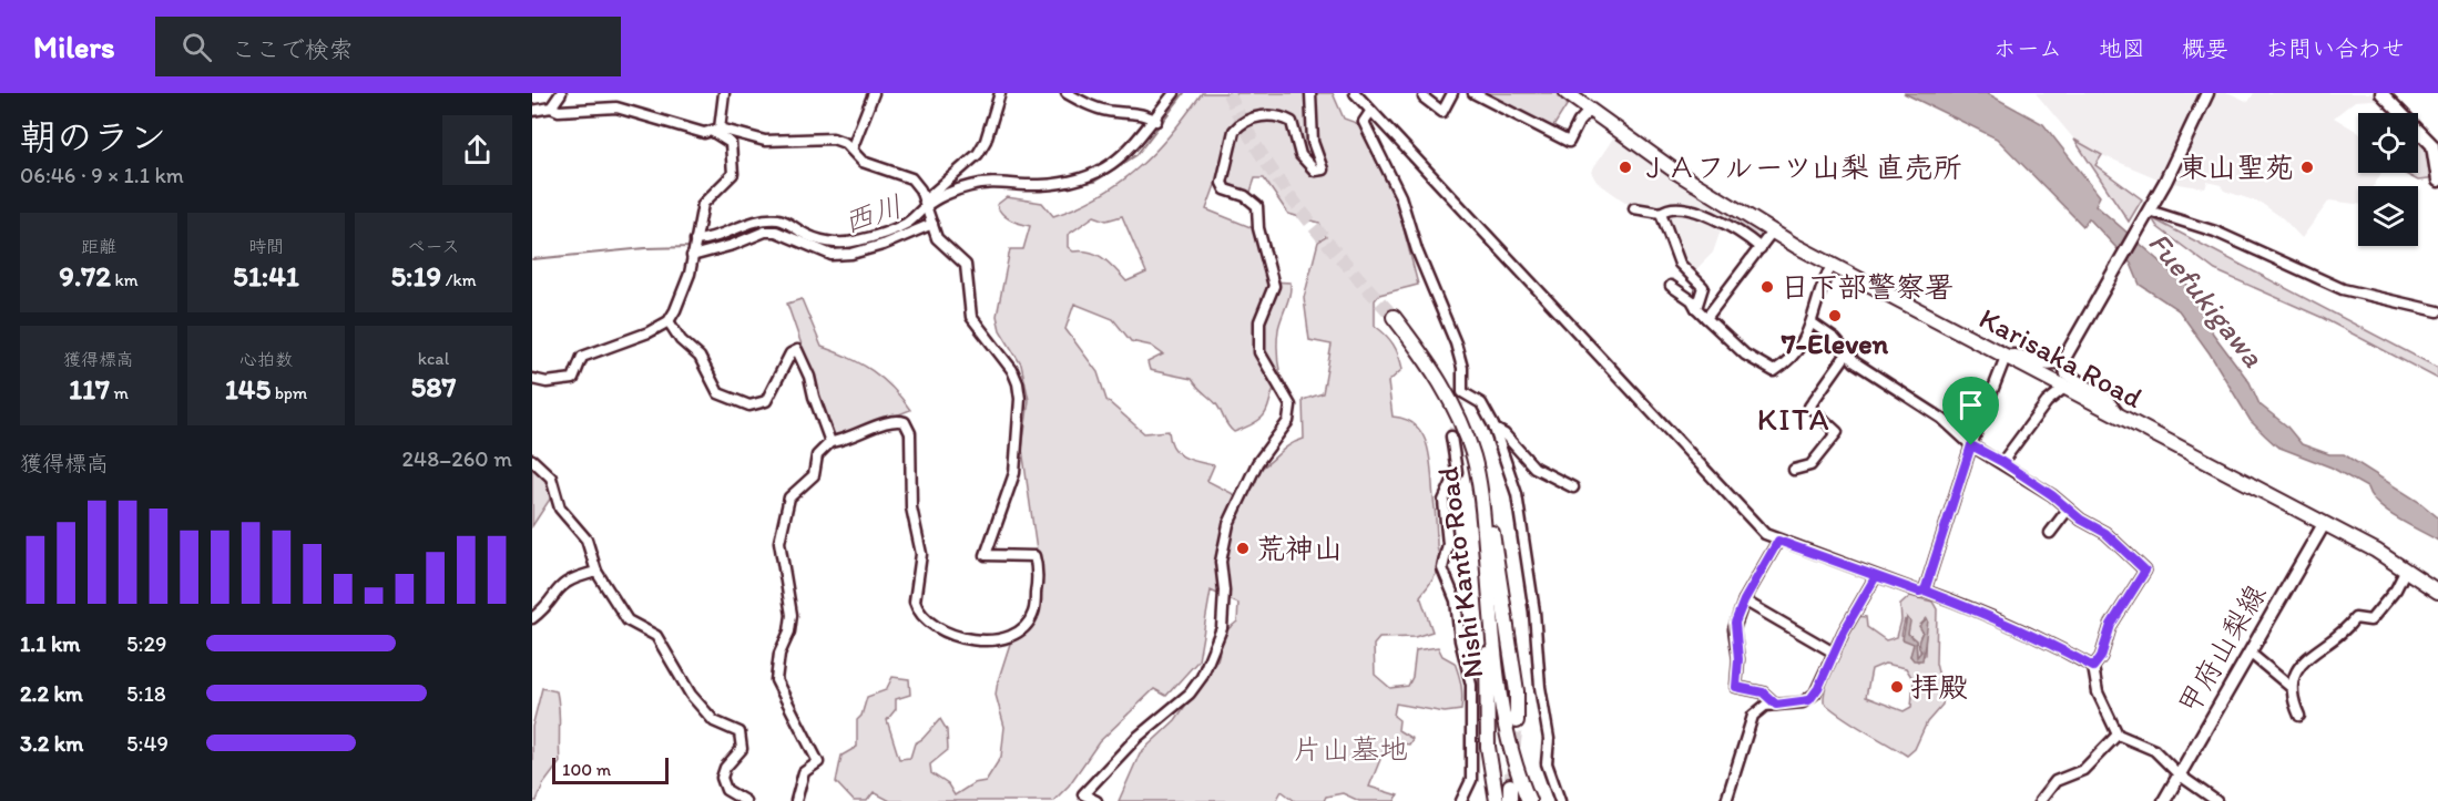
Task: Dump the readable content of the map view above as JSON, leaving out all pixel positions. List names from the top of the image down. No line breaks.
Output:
{"streets":{"highway":["Karisaka Road","Nishi Kanto Road"],"main road":["甲府山梨線"]},"crossings":[["Karisaka Road","甲府山梨線"]],"districts":["KITA"],"water":["西川","Fuefukigawa"],"parks":["片山墓地"],"places":["ＪＡフルーツ山梨 直売所","東山聖苑","日下部警察署","7-Eleven","荒神山","拝殿"],"scale_bar":"100 m","page":{"header":"Milers","search":"ここで検索","nav":["ホーム","地図","概要","お問い合わせ"],"heading":["朝のラン","06:46 · 9 × 1.1 km"],"stats":[["距離","9.72 km"],["時間","51:41"],["ペース","5:19 /km"],["獲得標高","117 m"],["心拍数","145 bpm"],["kcal","587"]],"chart":["獲得標高","248–260 m"],"list":[{"name":"1.1 km","note":"5:29"},{"name":"2.2 km","note":"5:18"},{"name":"3.2 km","note":"5:49"}],"scale":"100 m"}}
